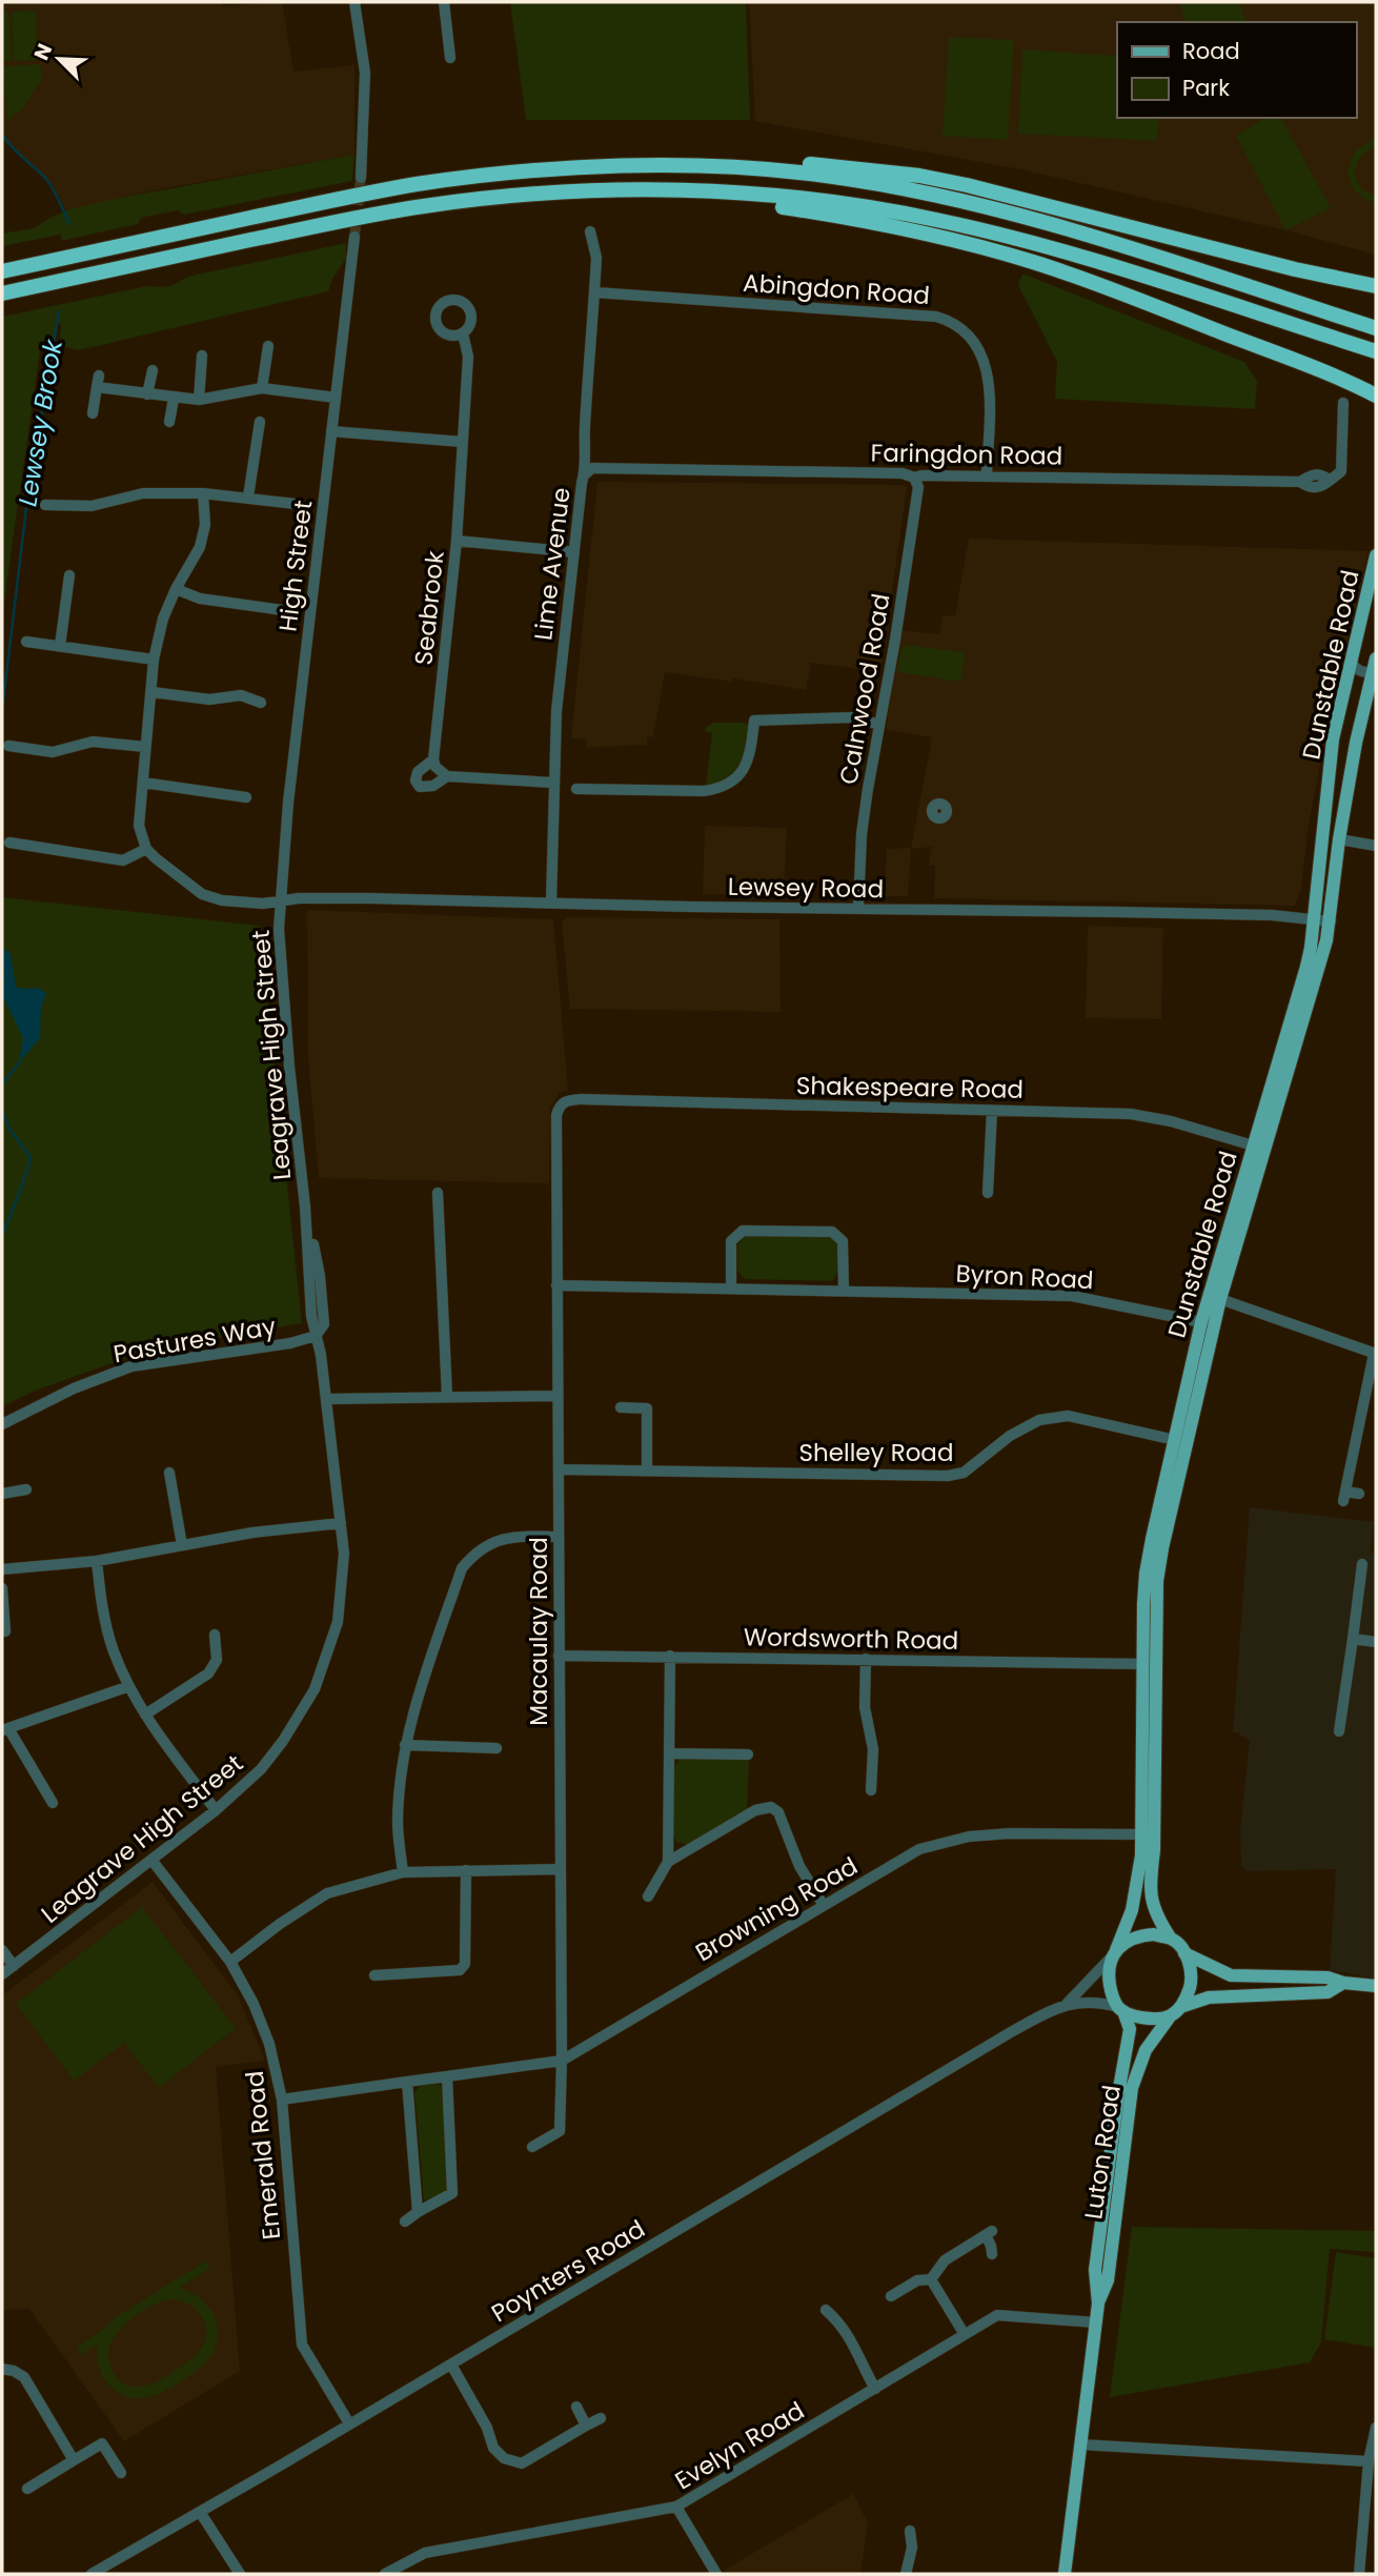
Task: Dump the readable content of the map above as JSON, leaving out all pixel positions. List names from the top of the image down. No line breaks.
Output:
{"streets":{"main road":["Dunstable Road","Luton Road"],"street":["Abingdon Road","Faringdon Road","Lime Avenue","High Street","Seabrook","Calnwood Road","Lewsey Road","Leagrave High Street","Shakespeare Road","Byron Road","Pastures Way","Shelley Road","Macaulay Road","Wordsworth Road","Browning Road","Emerald Road","Poynters Road","Evelyn Road"]},"crossings":[["Abingdon Road","Faringdon Road"],["Abingdon Road","Lime Avenue"],["Faringdon Road","Lime Avenue"],["Faringdon Road","Calnwood Road"],["Lime Avenue","Lewsey Road"],["High Street","Lewsey Road"],["High Street","Leagrave High Street"],["Dunstable Road","Lewsey Road"],["Dunstable Road","Shakespeare Road"],["Dunstable Road","Byron Road"],["Dunstable Road","Shelley Road"],["Dunstable Road","Wordsworth Road"],["Dunstable Road","Browning Road"],["Dunstable Road","Luton Road"],["Dunstable Road","Poynters Road"],["Calnwood Road","Lewsey Road"],["Lewsey Road","Leagrave High Street"],["Leagrave High Street","Pastures Way"],["Leagrave High Street","Emerald Road"],["Shakespeare Road","Macaulay Road"],["Byron Road","Macaulay Road"],["Shelley Road","Macaulay Road"],["Macaulay Road","Wordsworth Road"],["Macaulay Road","Browning Road"],["Browning Road","Emerald Road"],["Luton Road","Poynters Road"],["Luton Road","Evelyn Road"],["Emerald Road","Poynters Road"]],"water":["Lewsey Brook"],"legend":["Road","Park"],"north":"top left"}
